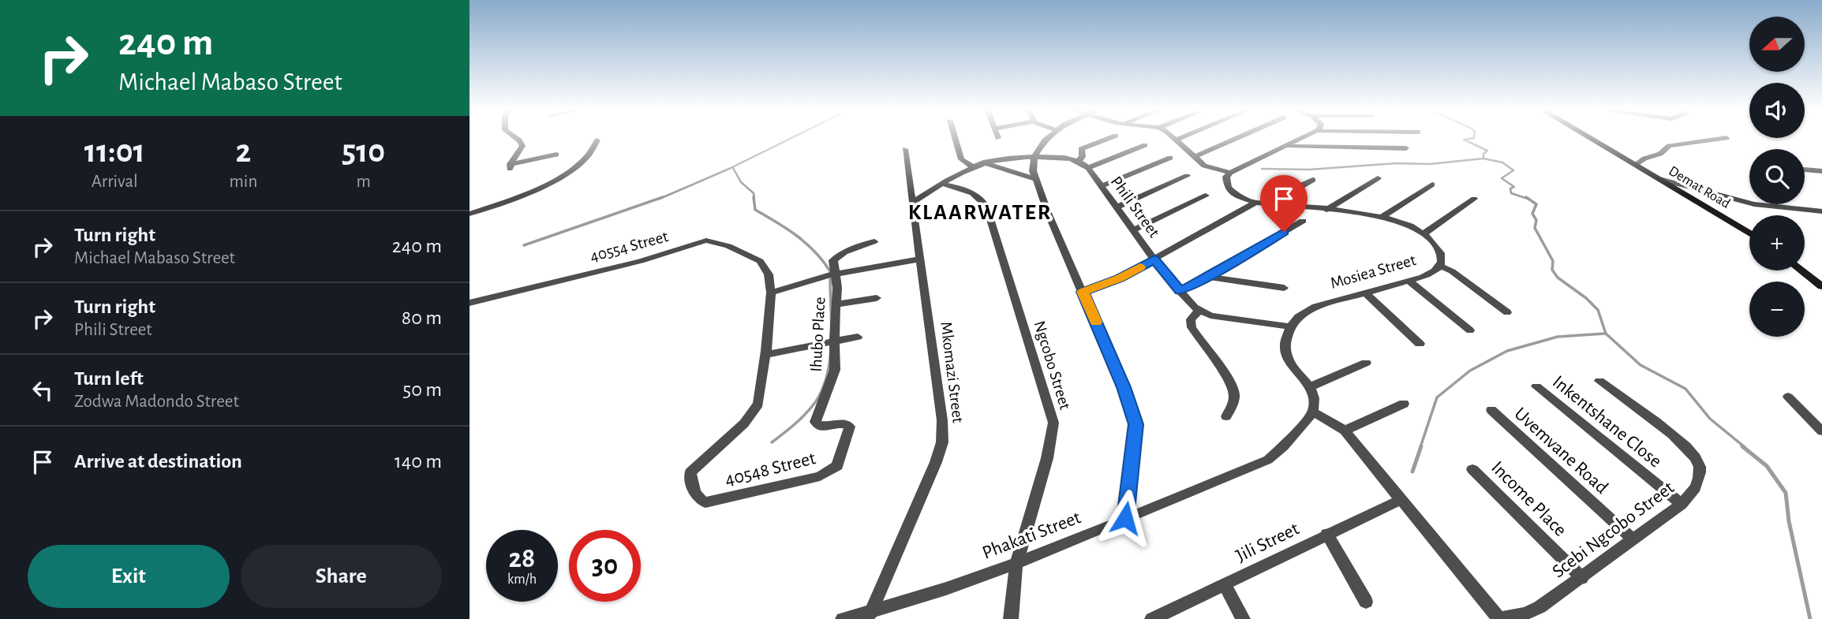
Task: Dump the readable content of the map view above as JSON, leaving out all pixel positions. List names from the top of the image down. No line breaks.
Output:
{"streets":{"street":["Demat Road","Phili Street","40554 Street","Mosiea Street","Ihubo Place","Ngcobo Street","Mkomazi Street","Inkentshane Close","Uvemvane Road","40548 Street","Income Place","Scebi Ngcobo Street","Phakati Street","Jili Street"]},"crossings":[["Ihubo Place","40548 Street"],["Ngcobo Street","Phakati Street"],["Mkomazi Street","Phakati Street"],["Inkentshane Close","Scebi Ngcobo Street"],["Uvemvane Road","Scebi Ngcobo Street"],["Income Place","Scebi Ngcobo Street"]],"districts":["KLAARWATER"],"north":"left","page":{"turn":["240 m","Michael Mabaso Street"],"map_buttons":["+","−"],"eta":["11:01","Arrival","2","min","510","m"],"list":[{"name":"Turn right","note":"Michael Mabaso Street","value":"240 m"},{"name":"Turn right","note":"Phili Street","value":"80 m"},{"name":"Turn left","note":"Zodwa Madondo Street","value":"50 m"},{"name":"Arrive at destination","value":"140 m"}],"speed":"28 km/h","limit":"30","buttons":["Exit","Share"]}}
